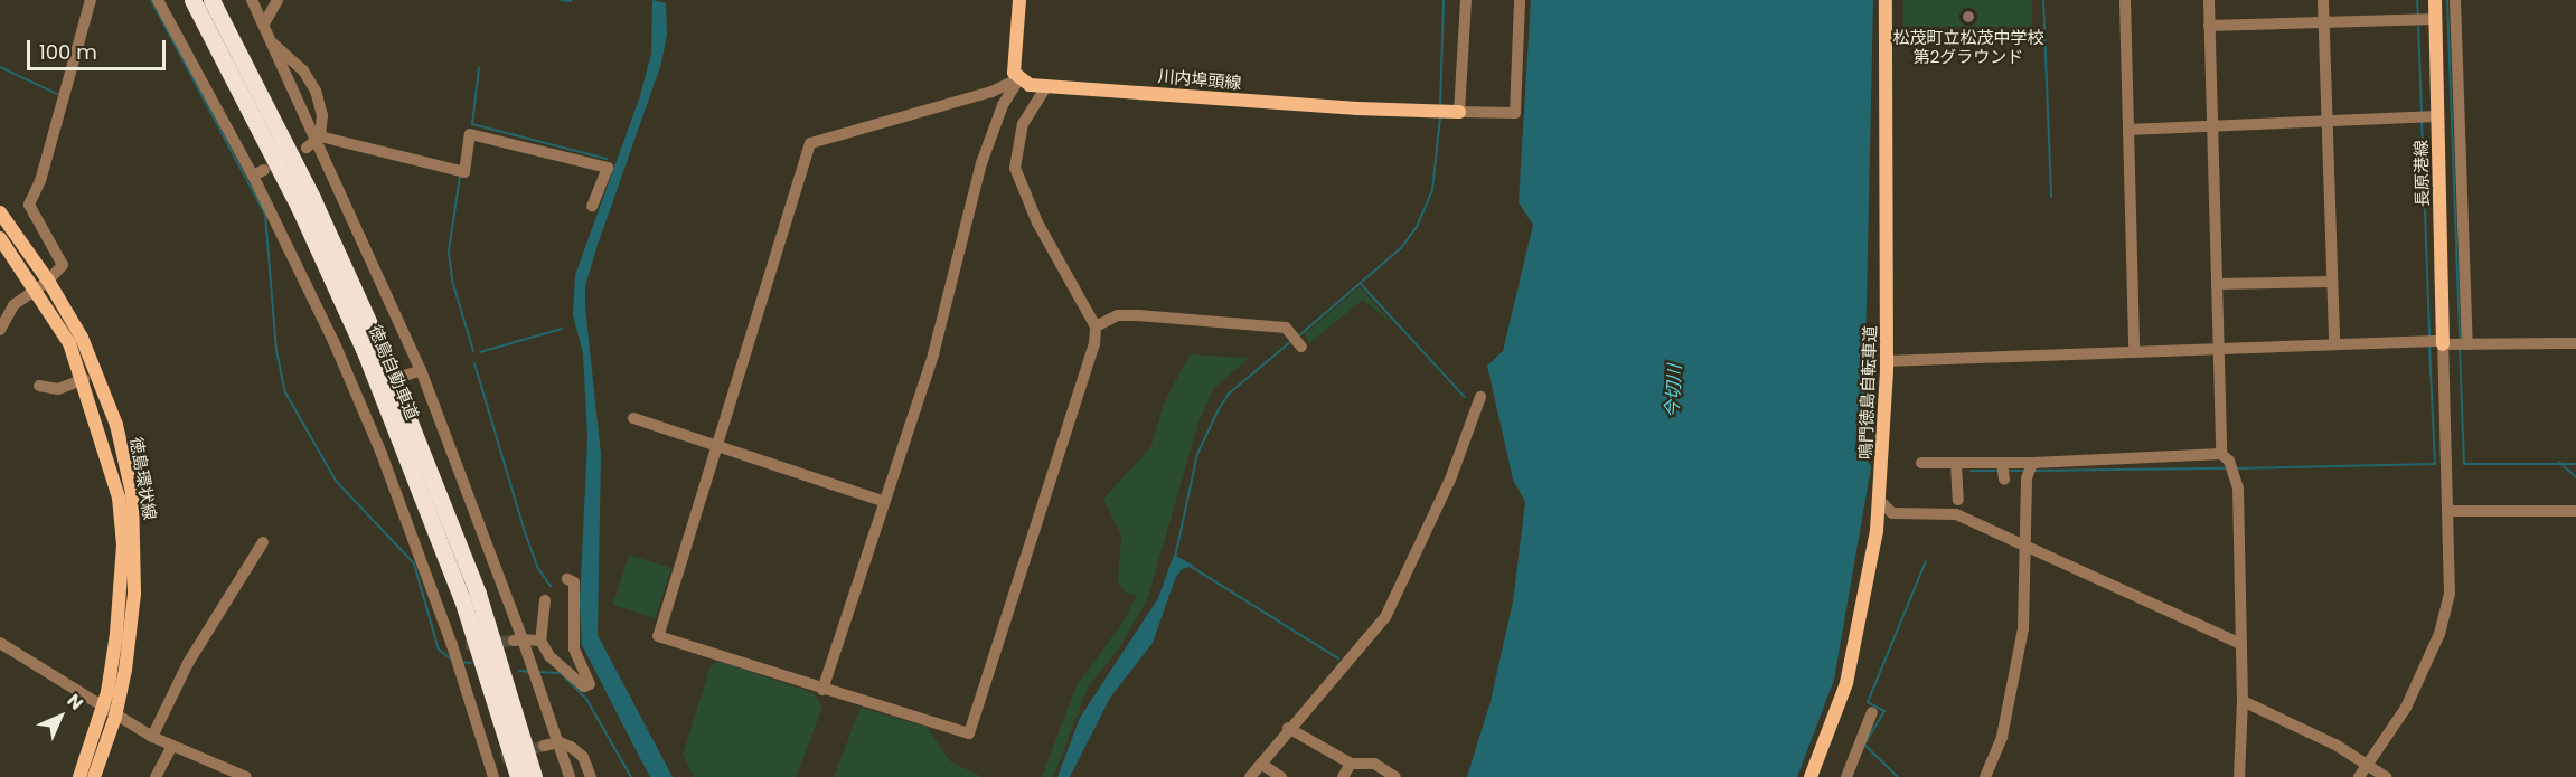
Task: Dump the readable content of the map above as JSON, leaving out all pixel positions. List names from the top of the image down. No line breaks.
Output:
{"streets":{"highway":["徳島自動車道"],"main road":["川内埠頭線","長原港線","鳴門徳島自転車道","徳島環状線"]},"water":["今切川"],"places":["松茂町立松茂中学校 第2グラウンド"],"scale_bar":"100 m","north":"top right"}
